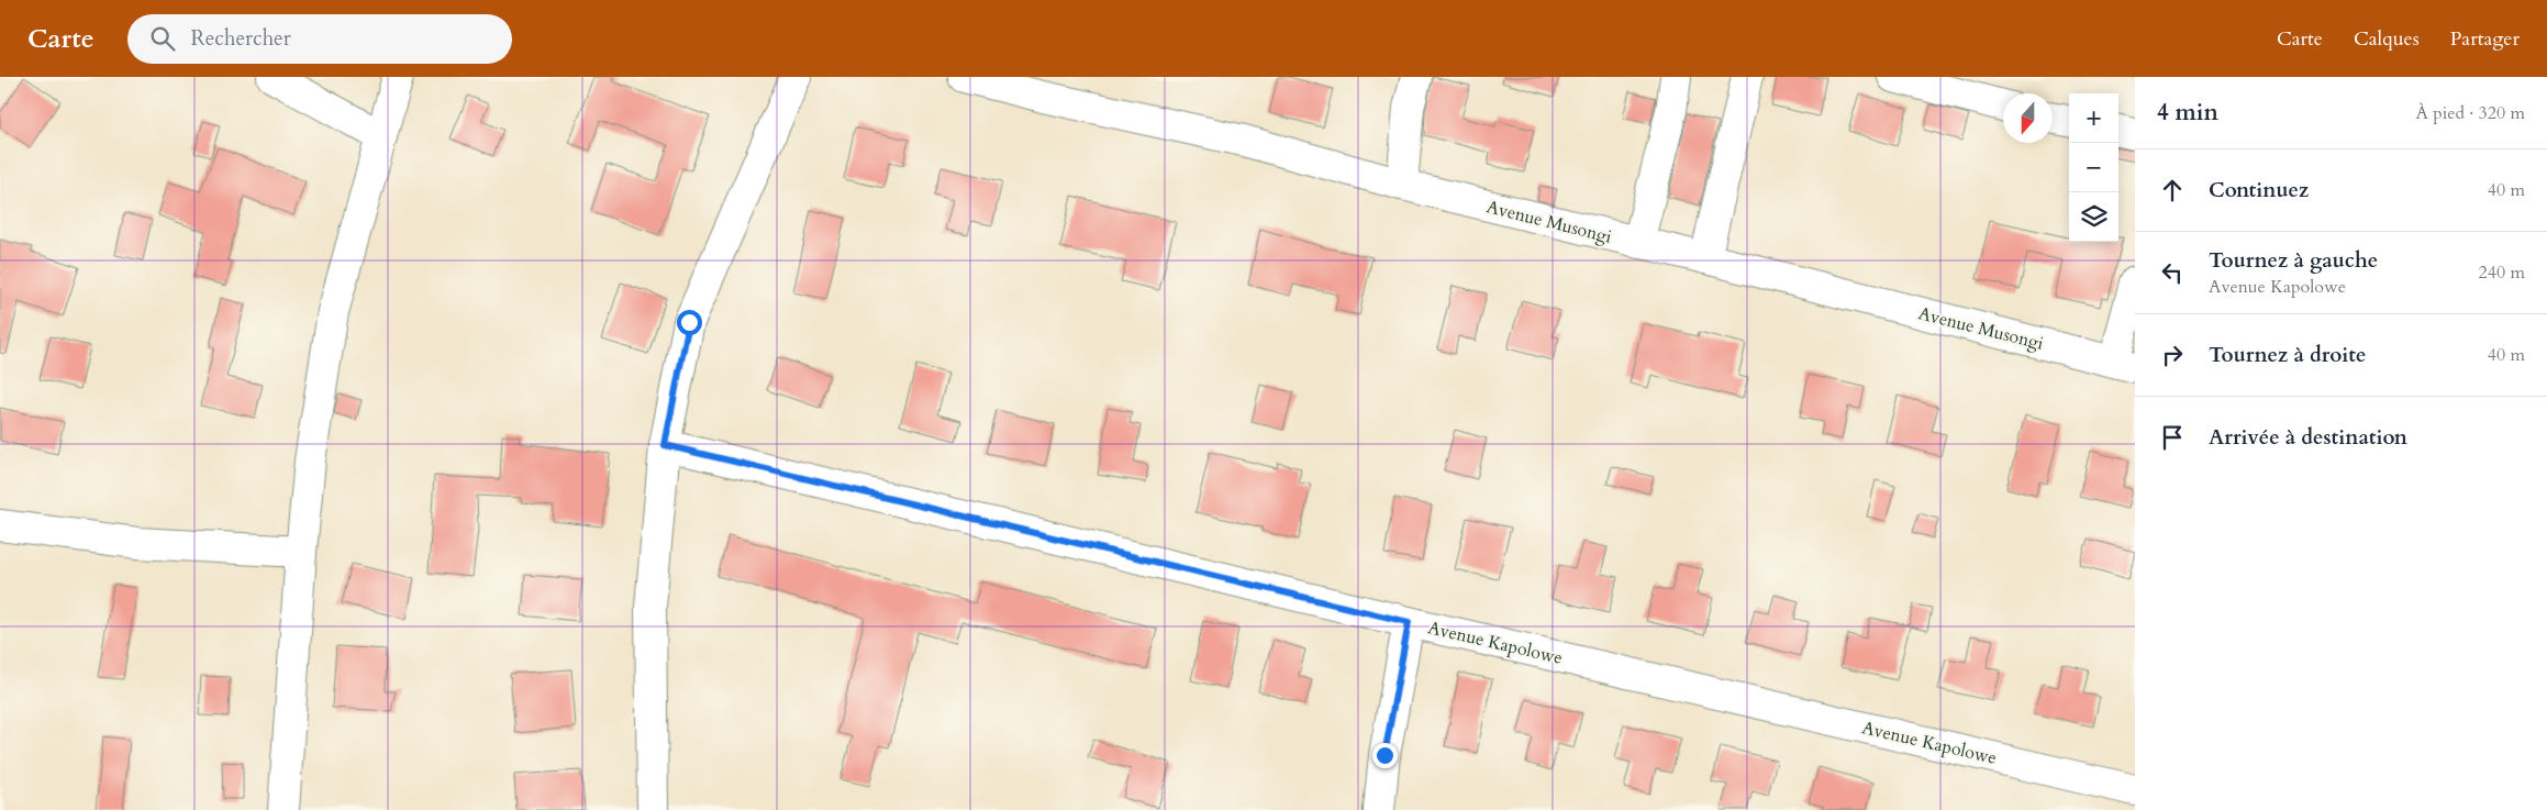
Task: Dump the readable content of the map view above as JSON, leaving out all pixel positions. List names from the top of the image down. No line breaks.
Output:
{"streets":{"street":["Avenue Musongi","Avenue Kapolowe"]},"north":"bottom","page":{"header":"Carte","search":"Rechercher","nav":["Carte","Calques","Partager"],"heading":["4 min","À pied · 320 m"],"map_buttons":["+","−"],"list":[["Continuez","40 m"],["Tournez à gauche","Avenue Kapolowe","240 m"],["Tournez à droite","40 m"],"Arrivée à destination"]}}
